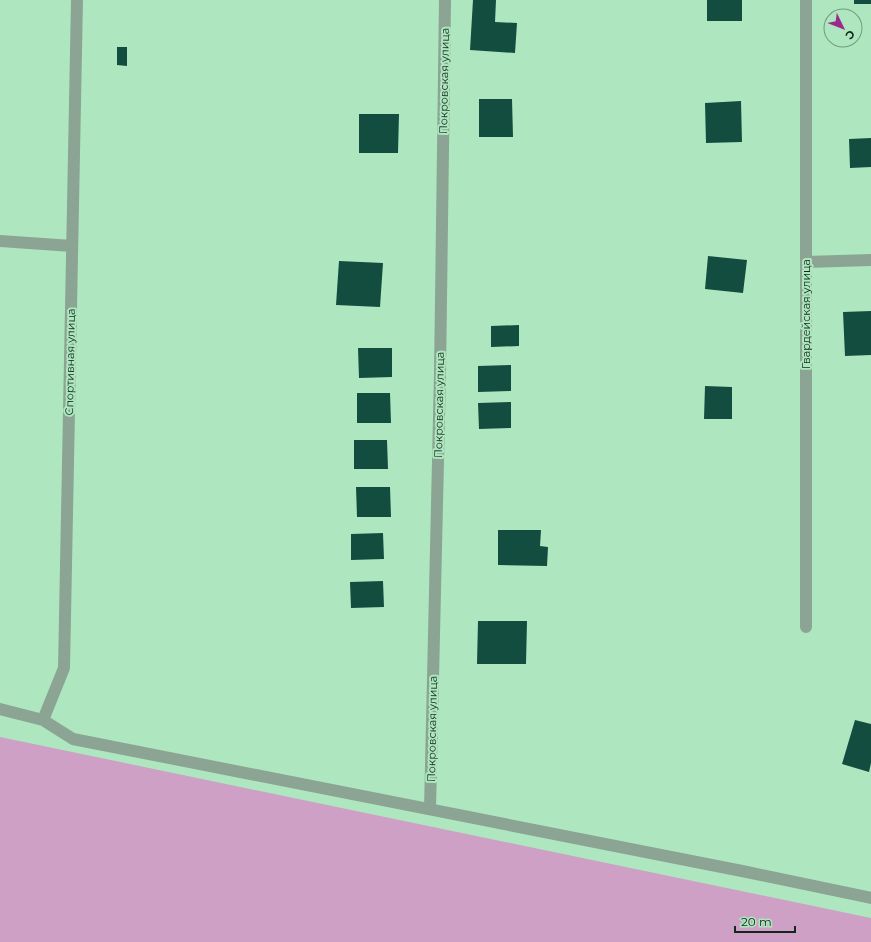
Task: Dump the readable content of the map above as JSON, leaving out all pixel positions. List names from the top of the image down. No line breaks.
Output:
{"streets":{"street":["Покровская улица","Гвардейская улица","Спортивная улица"]},"scale_bar":"20 m","north":"bottom right"}
